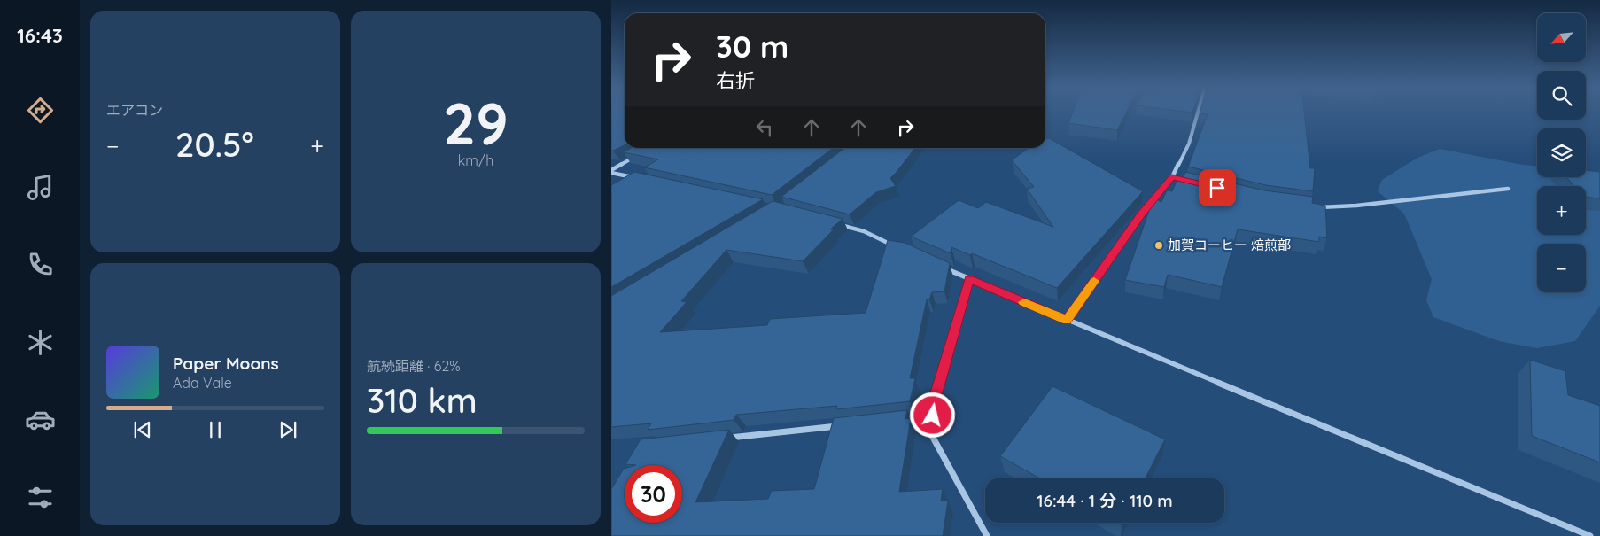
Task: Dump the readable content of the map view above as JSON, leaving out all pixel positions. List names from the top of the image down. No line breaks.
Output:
{"places":["加賀コーヒー 焙煎部"],"north":"bottom left","page":{"tabs":"16:43","tile":["エアコン",["29","km/h"],["航続距離 · 62%","310 km"]],"map_buttons":["+","−"],"turn":["30 m","右折"],"heat":["−","20.5°","+"],"song":["Paper Moons","Ada Vale"],"limit":"30","trip":"16:44 · 1 分 · 110 m"}}
